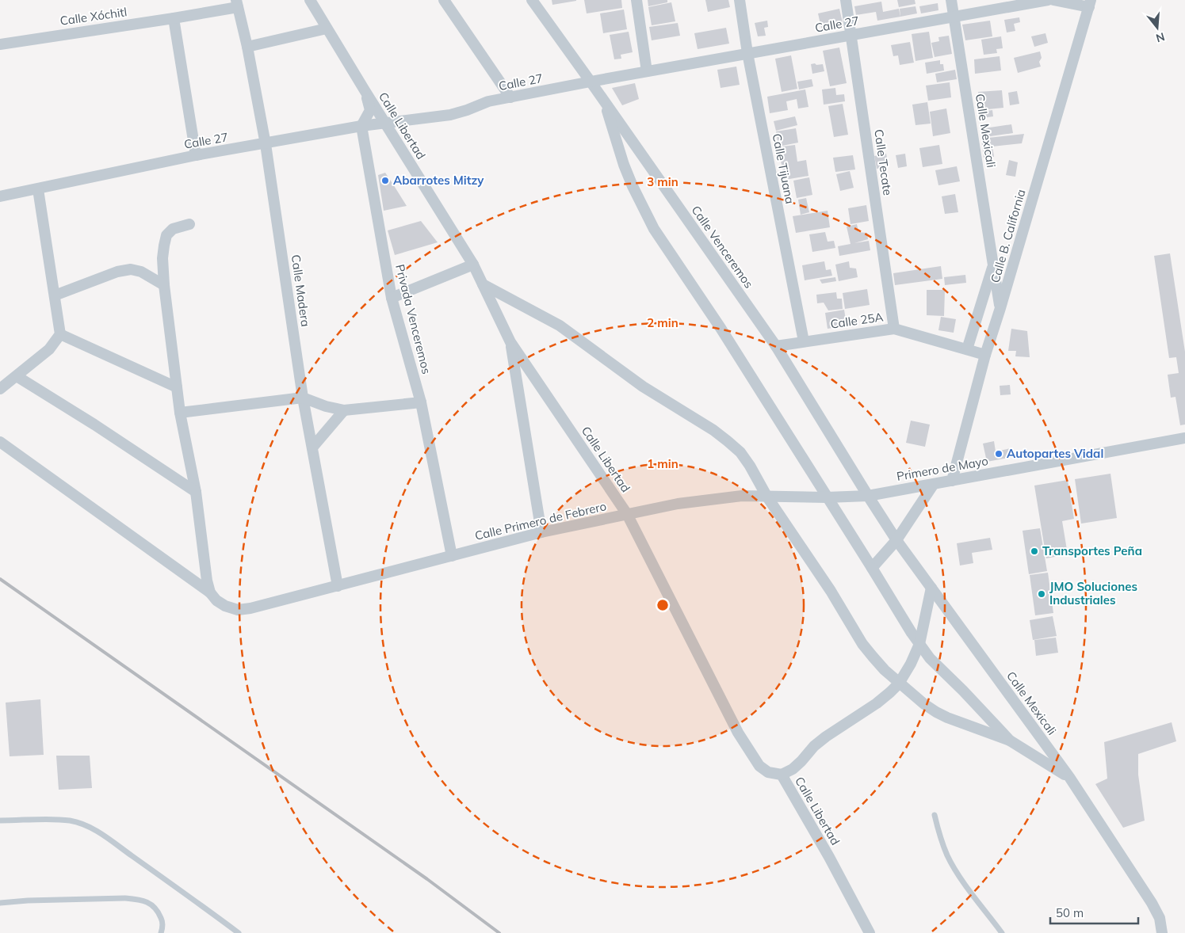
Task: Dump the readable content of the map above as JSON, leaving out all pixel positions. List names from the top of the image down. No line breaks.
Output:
{"streets":{"street":["Calle Xóchitl","Calle 27","Calle Libertad","Calle Mexicali","Calle Tecate","Calle Tijuana","Calle B. California","Calle Venceremos","Calle Madera","Privada Venceremos","Calle 25A","Primero de Mayo","Calle Primero de Febrero"]},"crossings":[["Calle Xóchitl","Calle Madera"],["Calle 27","Calle Libertad"],["Calle 27","Calle Mexicali"],["Calle 27","Calle Tecate"],["Calle 27","Calle Tijuana"],["Calle 27","Calle Venceremos"],["Calle 27","Calle Madera"],["Calle 27","Privada Venceremos"],["Calle Libertad","Calle Primero de Febrero"],["Calle Mexicali","Calle B. California"],["Calle Mexicali","Calle Venceremos"],["Calle Mexicali","Calle 25A"],["Calle Mexicali","Primero de Mayo"],["Calle Mexicali","Calle Primero de Febrero"],["Calle Tecate","Calle 25A"],["Calle Tijuana","Calle 25A"],["Calle B. California","Calle 25A"],["Calle B. California","Primero de Mayo"],["Calle Venceremos","Calle 25A"],["Calle Venceremos","Primero de Mayo"],["Calle Venceremos","Calle Primero de Febrero"],["Calle Madera","Calle Primero de Febrero"],["Privada Venceremos","Calle Primero de Febrero"],["Primero de Mayo","Calle Primero de Febrero"]],"places":["Abarrotes Mitzy","Autopartes Vidal","Transportes Peña","JMO Soluciones Industriales"],"scale_bar":"50 m","north":"bottom","rings":["3 min","2 min","1 min"]}
